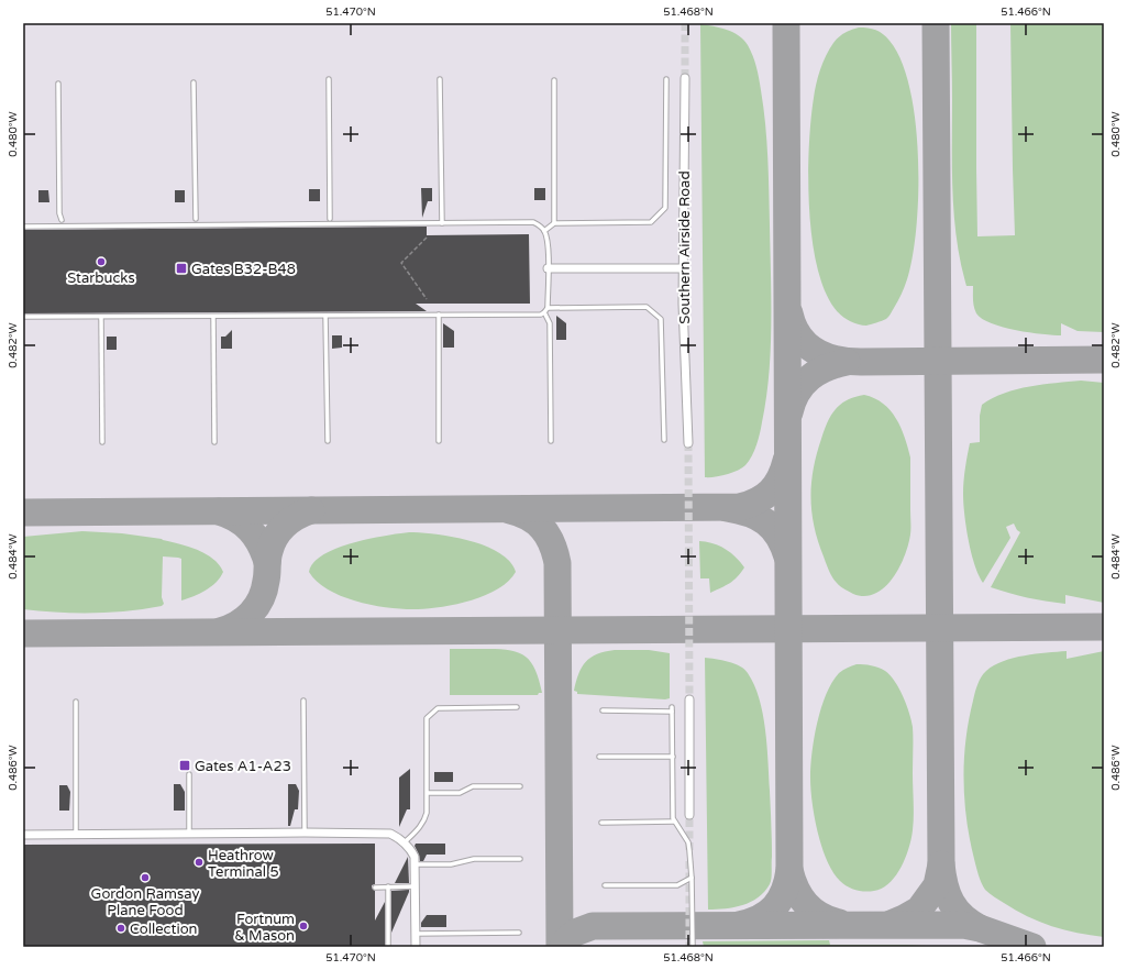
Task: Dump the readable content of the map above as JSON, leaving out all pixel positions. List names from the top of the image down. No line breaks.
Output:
{"streets":{"street":["Southern Airside Road"]},"places":{"other":["Starbucks","Heathrow Terminal 5","Gordon Ramsay Plane Food","Fortnum & Mason","Collection"],"transit":["Gates B32-B48","Gates A1-A23"]},"coordinates":["51.470°N","51.468°N","51.466°N","0.480°W","0.482°W","0.484°W","0.486°W"]}
